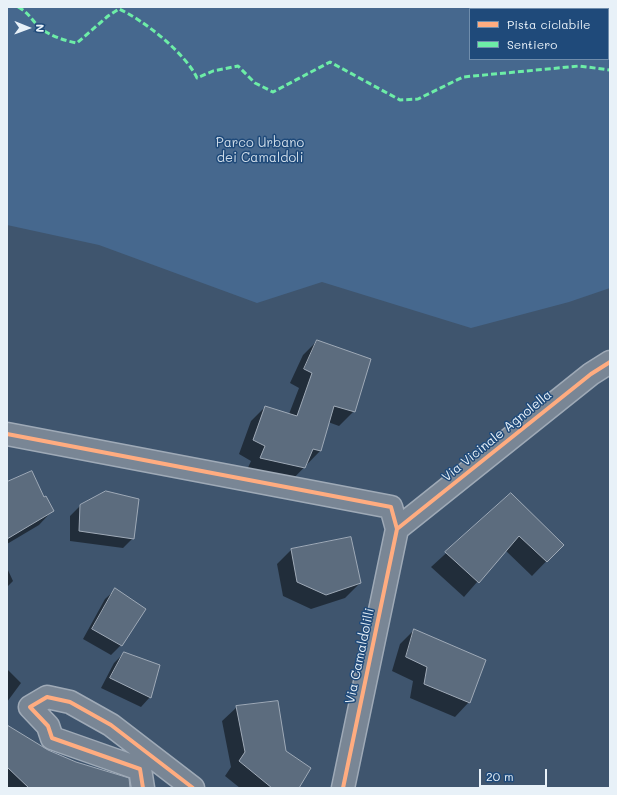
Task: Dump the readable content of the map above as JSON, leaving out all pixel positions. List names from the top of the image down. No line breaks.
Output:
{"streets":{"street":["Via Vicinale Agnolella","Via Camaldolilli"]},"crossings":[["Via Vicinale Agnolella","Via Camaldolilli"]],"parks":["Parco Urbano dei Camaldoli"],"legend":["Pista ciclabile","Sentiero"],"scale_bar":"20 m","north":"right"}
